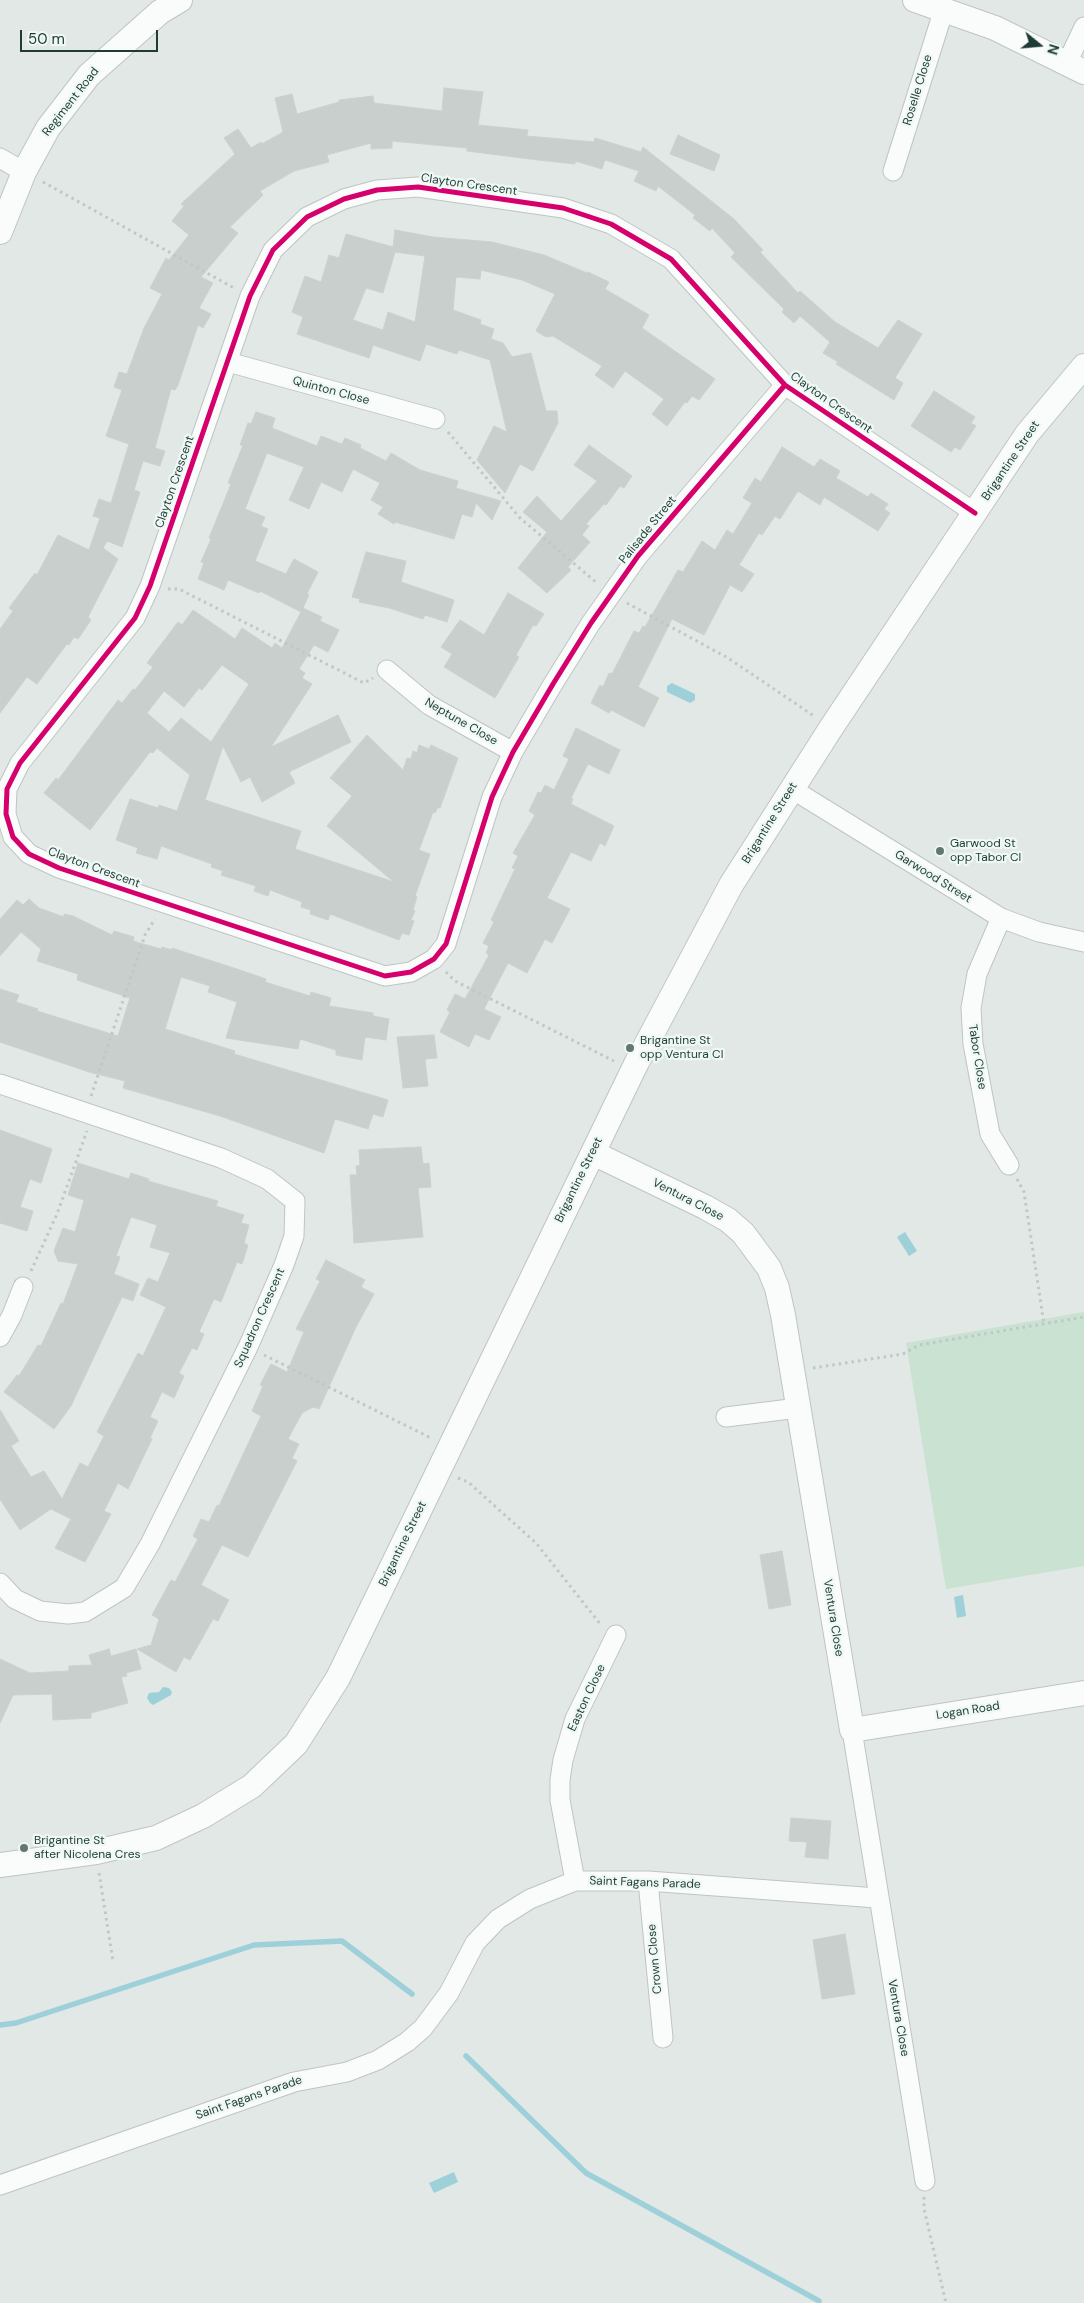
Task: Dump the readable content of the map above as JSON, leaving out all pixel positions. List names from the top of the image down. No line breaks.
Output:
{"streets":{"street":["Roselle Close","Regiment Road","Clayton Crescent","Quinton Close","Brigantine Street","Palisade Street","Neptune Close","Garwood Street","Tabor Close","Ventura Close","Squadron Crescent","Easton Close","Logan Road","Saint Fagans Parade","Crown Close"]},"crossings":[["Clayton Crescent","Quinton Close"],["Clayton Crescent","Brigantine Street"],["Clayton Crescent","Palisade Street"],["Clayton Crescent","Neptune Close"],["Brigantine Street","Garwood Street"],["Brigantine Street","Ventura Close"],["Palisade Street","Neptune Close"],["Garwood Street","Tabor Close"],["Ventura Close","Logan Road"],["Ventura Close","Saint Fagans Parade"],["Easton Close","Saint Fagans Parade"],["Saint Fagans Parade","Crown Close"]],"places":["Garwood St opp Tabor Cl","Brigantine St opp Ventura Cl","Brigantine St after Nicolena Cres"],"scale_bar":"50 m","north":"right"}
